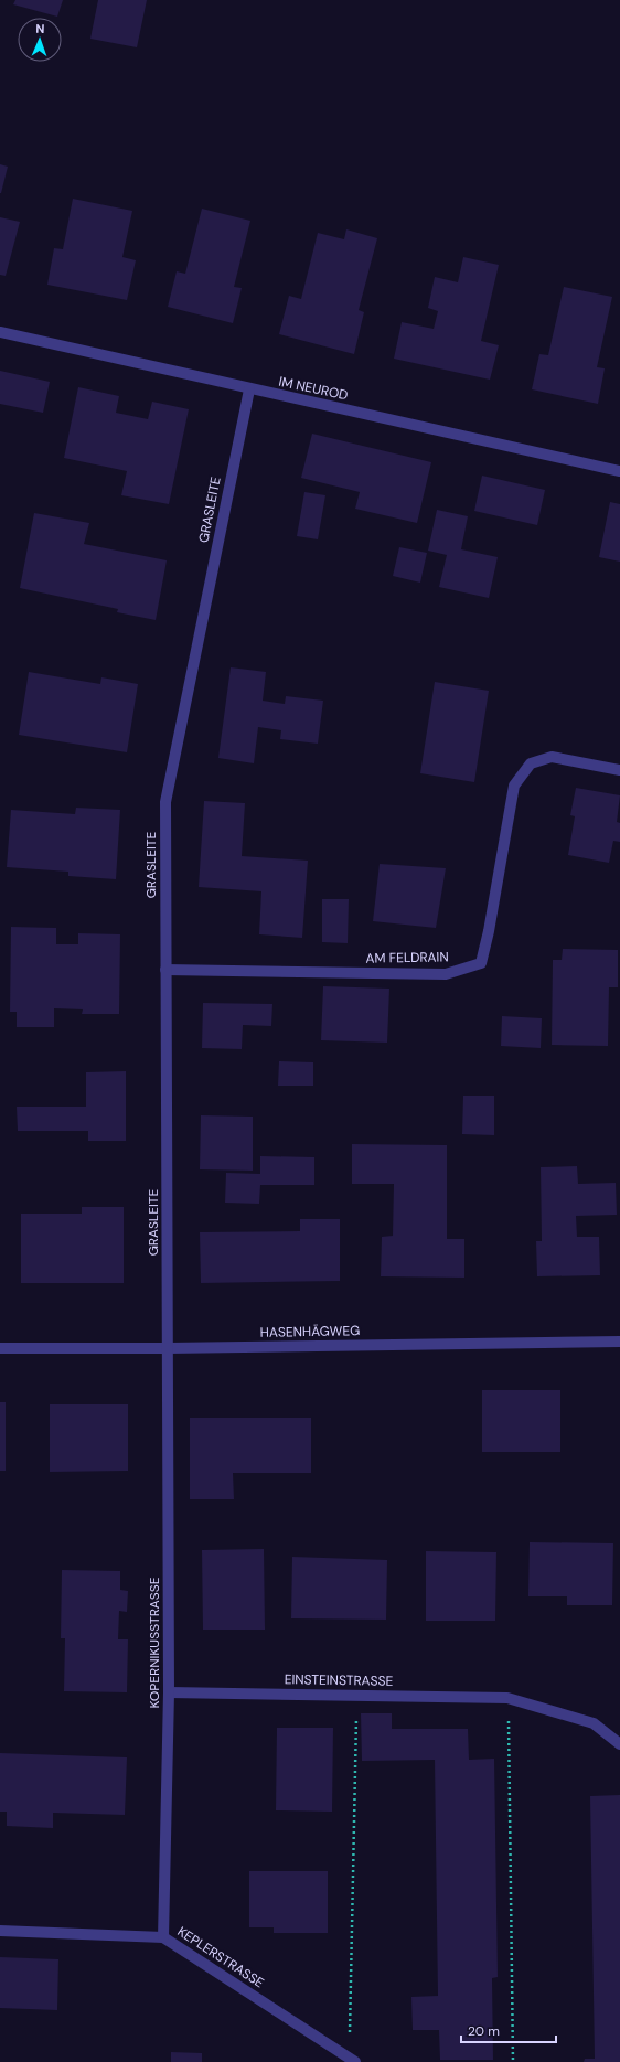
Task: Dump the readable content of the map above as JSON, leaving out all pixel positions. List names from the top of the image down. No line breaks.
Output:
{"streets":{"street":["IM NEUROD","GRASLEITE","AM FELDRAIN","HASENHÄGWEG","KOPERNIKUSSTRASSE","EINSTEINSTRASSE","KEPLERSTRASSE"]},"crossings":[["IM NEUROD","GRASLEITE"],["GRASLEITE","AM FELDRAIN"],["GRASLEITE","HASENHÄGWEG"],["GRASLEITE","KOPERNIKUSSTRASSE"],["HASENHÄGWEG","KOPERNIKUSSTRASSE"],["KOPERNIKUSSTRASSE","EINSTEINSTRASSE"],["KOPERNIKUSSTRASSE","KEPLERSTRASSE"]],"scale_bar":"20 m","north":"top"}
